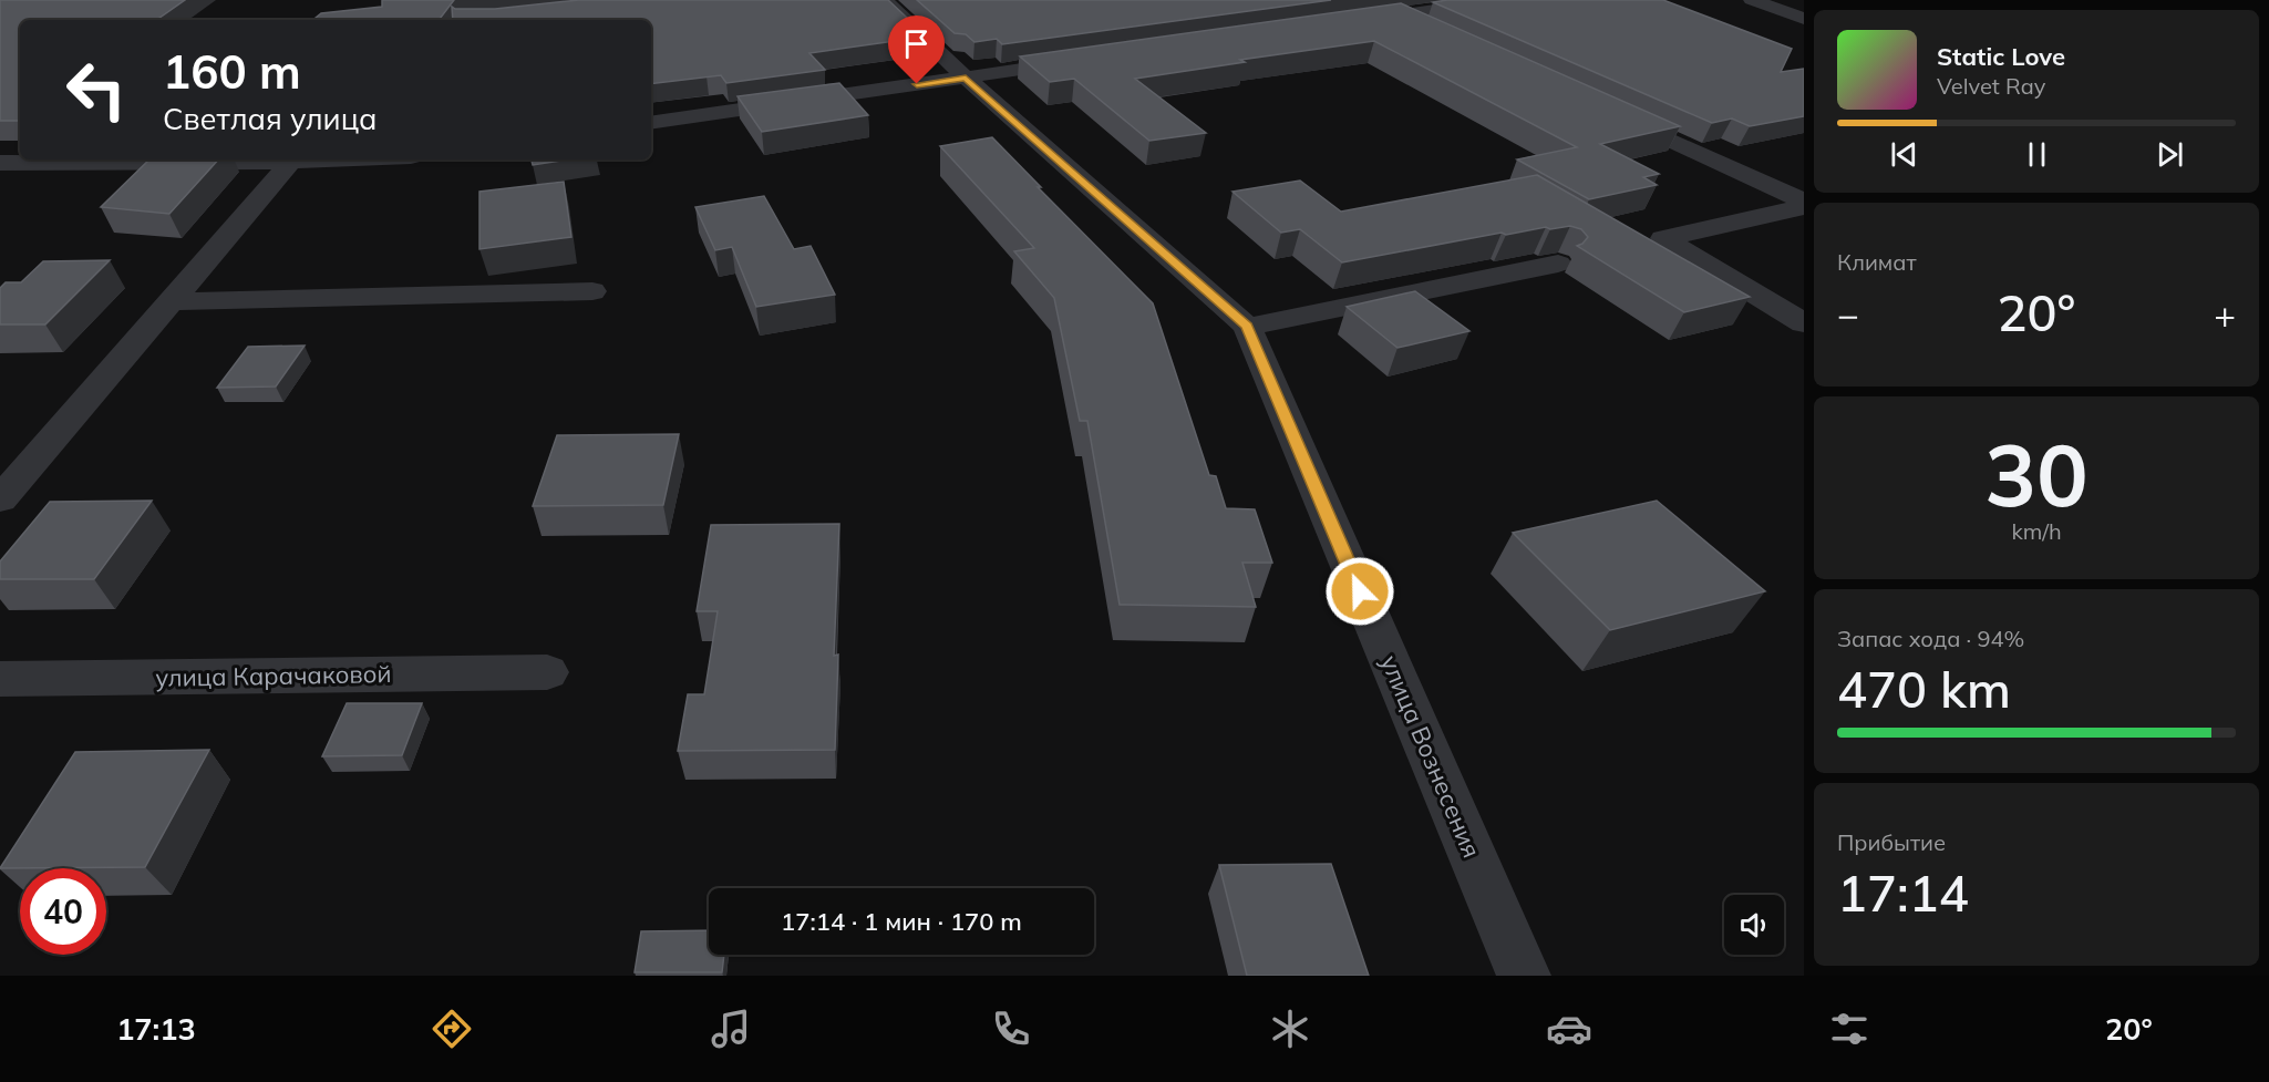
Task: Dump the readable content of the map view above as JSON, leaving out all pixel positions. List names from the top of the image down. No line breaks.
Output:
{"streets":{"street":["улица Карачаковой","улица Вознесения"]},"page":{"turn":["160 m","Светлая улица"],"song":["Static Love","Velvet Ray"],"tile":["Климат",["30","km/h"],["Запас хода · 94%","470 km"],["Прибытие","17:14"]],"heat":["−","20°","+"],"limit":"40","trip":"17:14 · 1 мин · 170 m","tabs":["17:13","20°"]}}
